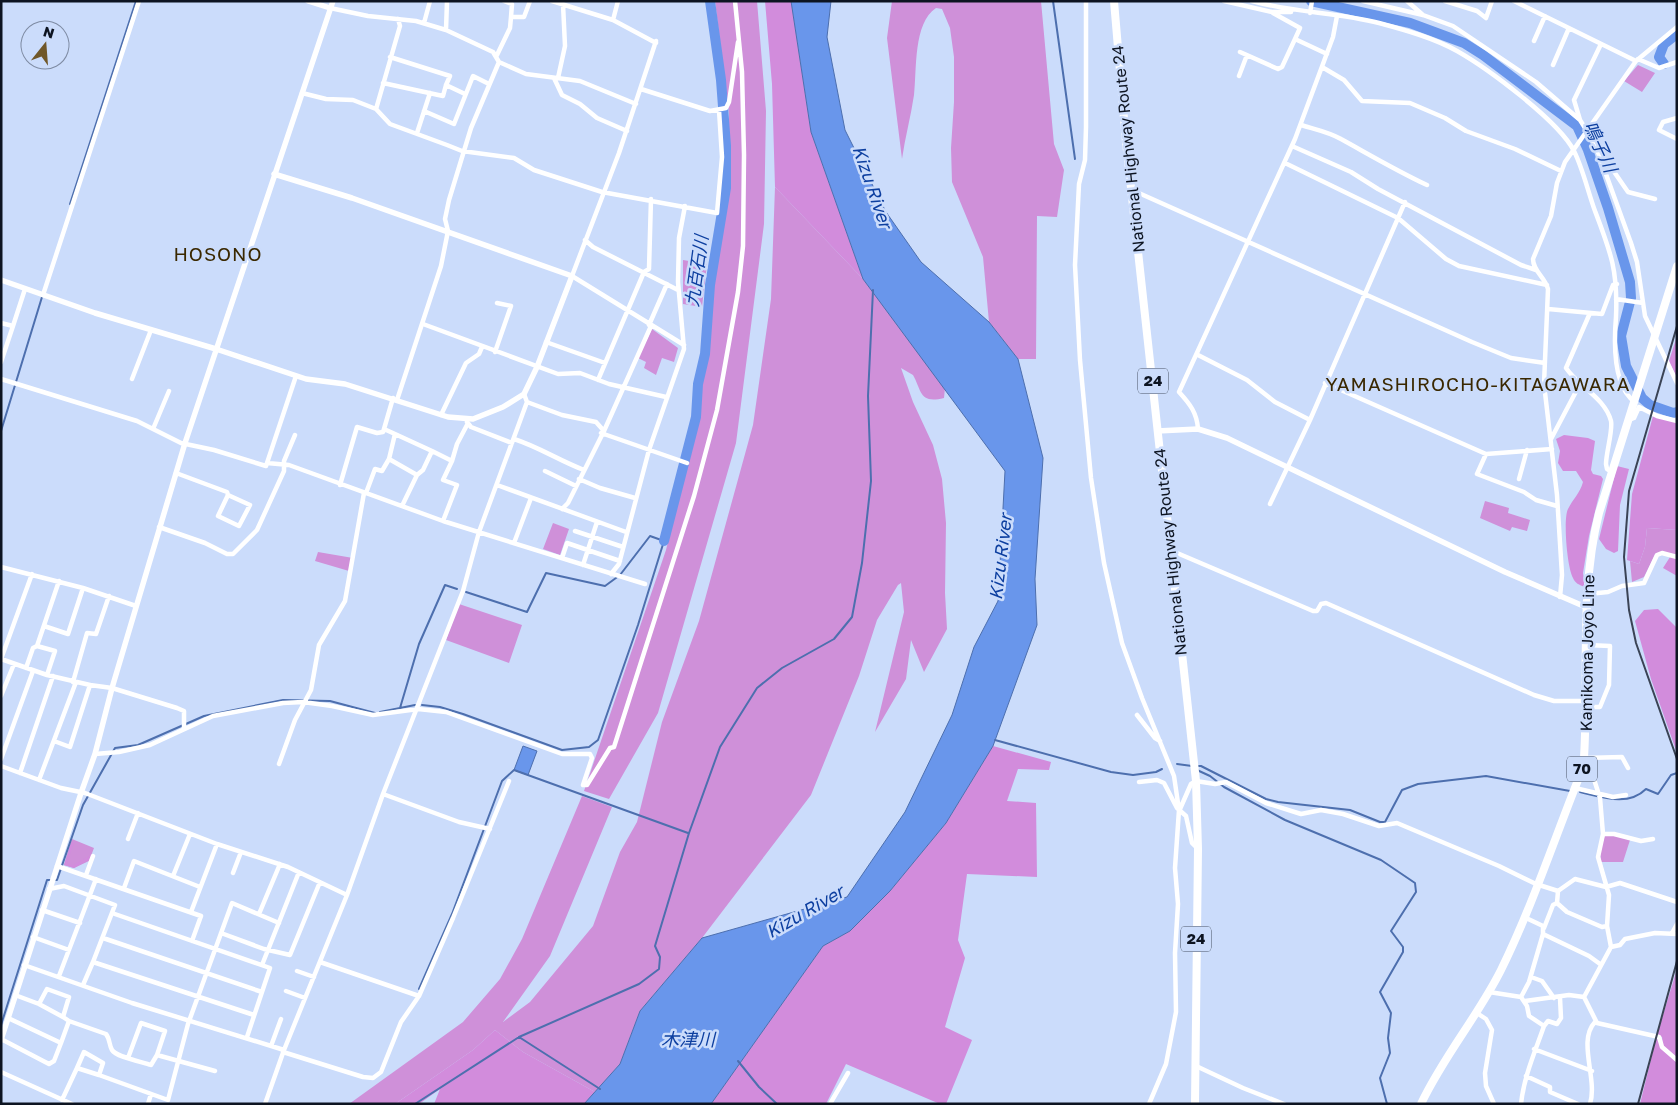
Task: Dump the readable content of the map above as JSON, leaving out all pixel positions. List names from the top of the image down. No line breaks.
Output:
{"streets":{"main road":["National Highway Route 24","24","Kamikoma Joyo Line","70"]},"districts":["HOSONO","YAMASHIROCHO-KITAGAWARA"],"water":["鳴子川","Kizu River","九百石川","木津川"],"north":"top"}
